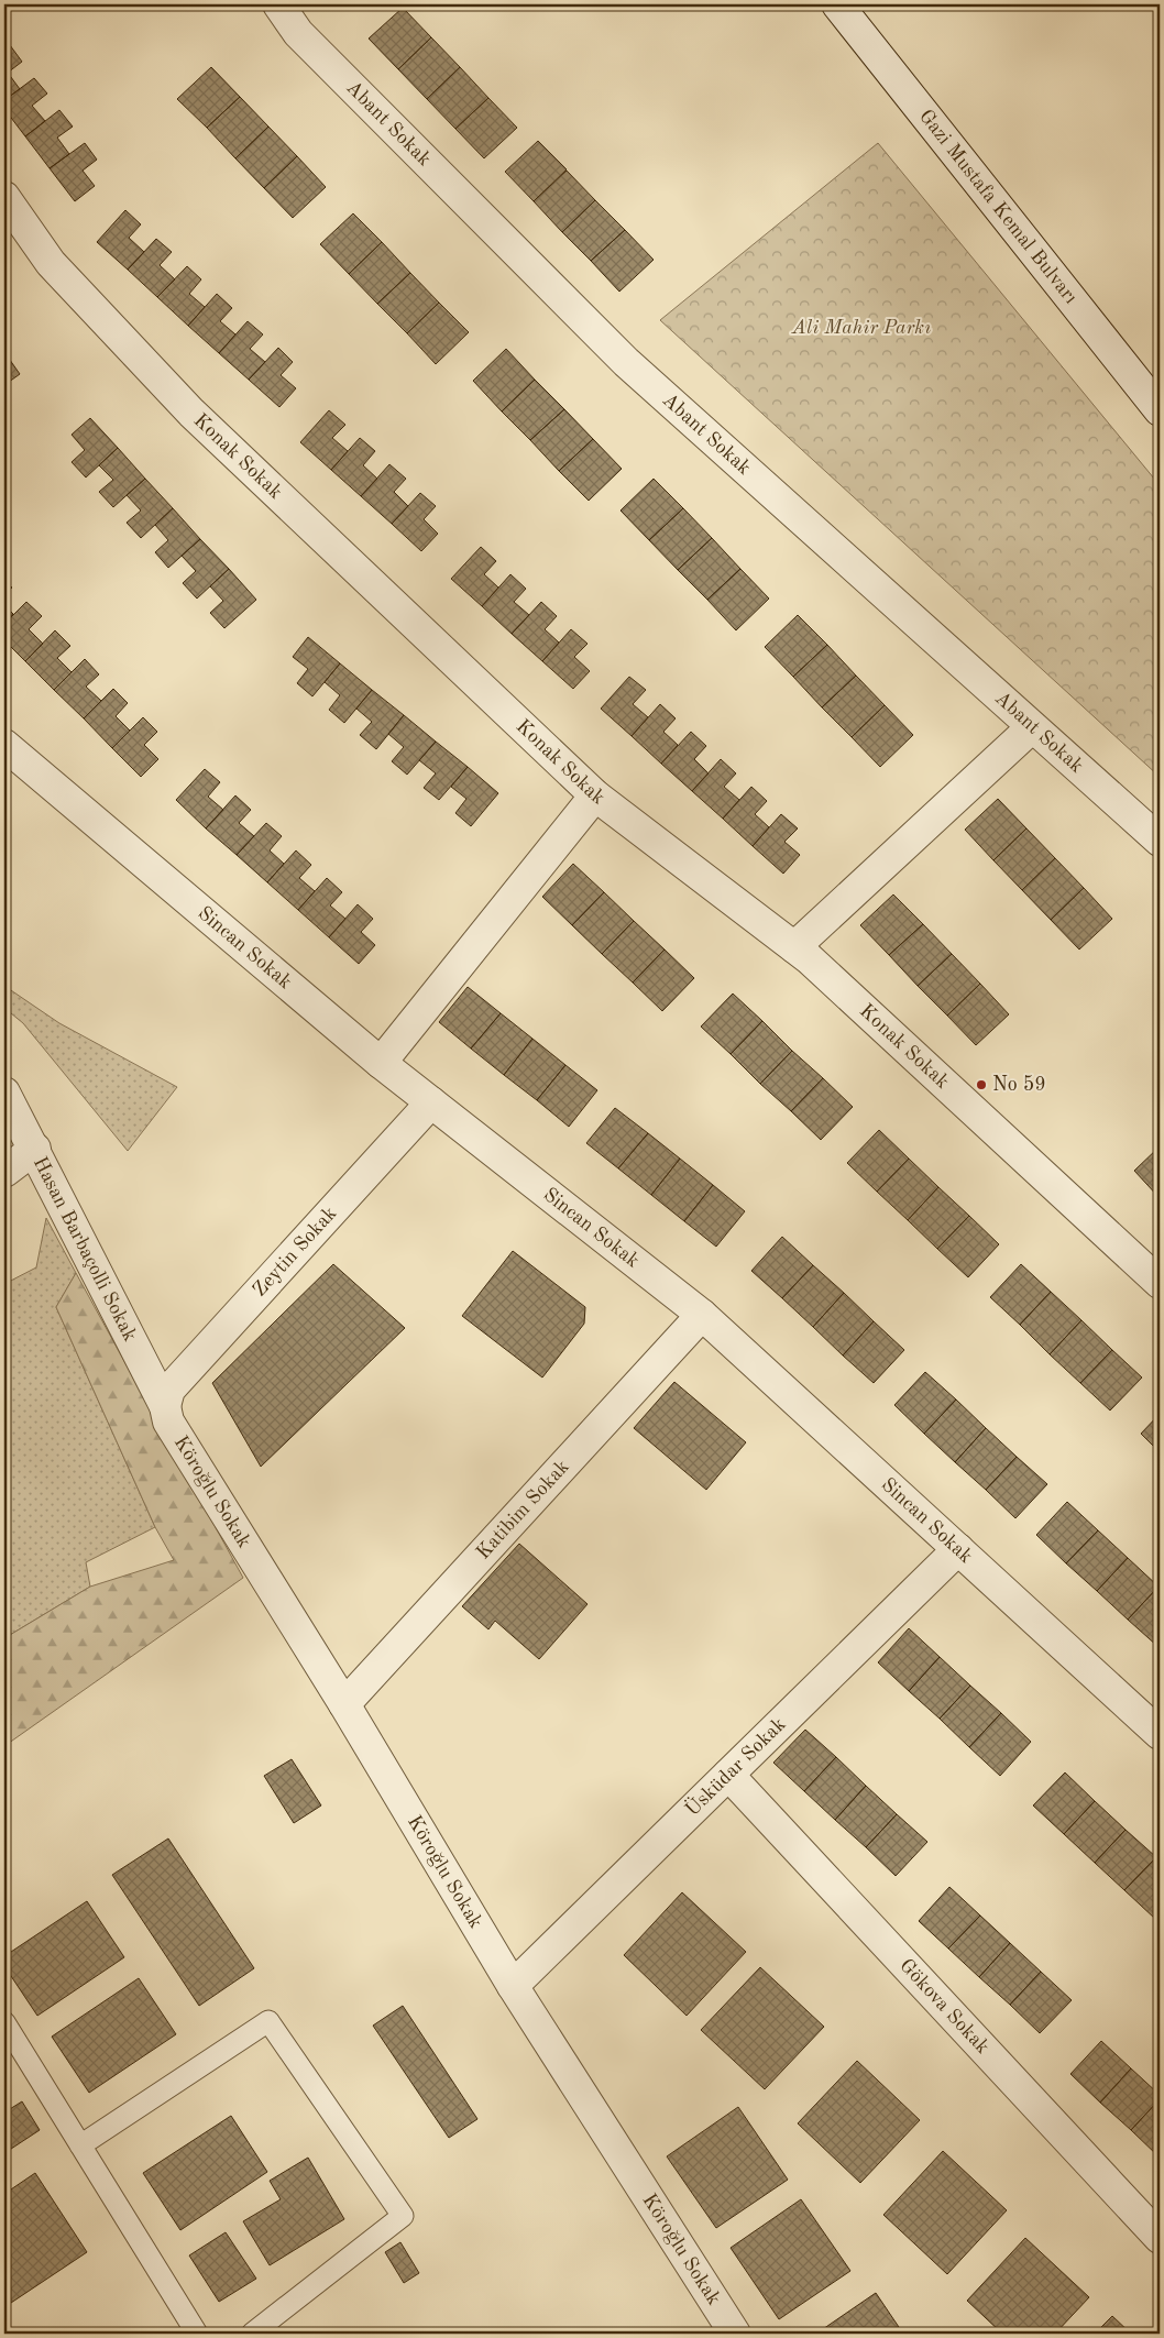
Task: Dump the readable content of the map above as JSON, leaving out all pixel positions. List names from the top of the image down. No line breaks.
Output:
{"streets":{"street":["Abant Sokak","Gazi Mustafa Kemal Bulvarı","Konak Sokak","Sincan Sokak","Hasan Barbaçolli Sokak","Zeytin Sokak","Köroğlu Sokak","Katibim Sokak","Üsküdar Sokak","Gökova Sokak"]},"crossings":[["Sincan Sokak","Zeytin Sokak"],["Sincan Sokak","Katibim Sokak"],["Sincan Sokak","Üsküdar Sokak"],["Hasan Barbaçolli Sokak","Zeytin Sokak"],["Hasan Barbaçolli Sokak","Köroğlu Sokak"],["Zeytin Sokak","Köroğlu Sokak"],["Köroğlu Sokak","Katibim Sokak"],["Köroğlu Sokak","Üsküdar Sokak"],["Üsküdar Sokak","Gökova Sokak"]],"parks":["Ali Mahir Parkı"],"places":["No 59"]}
